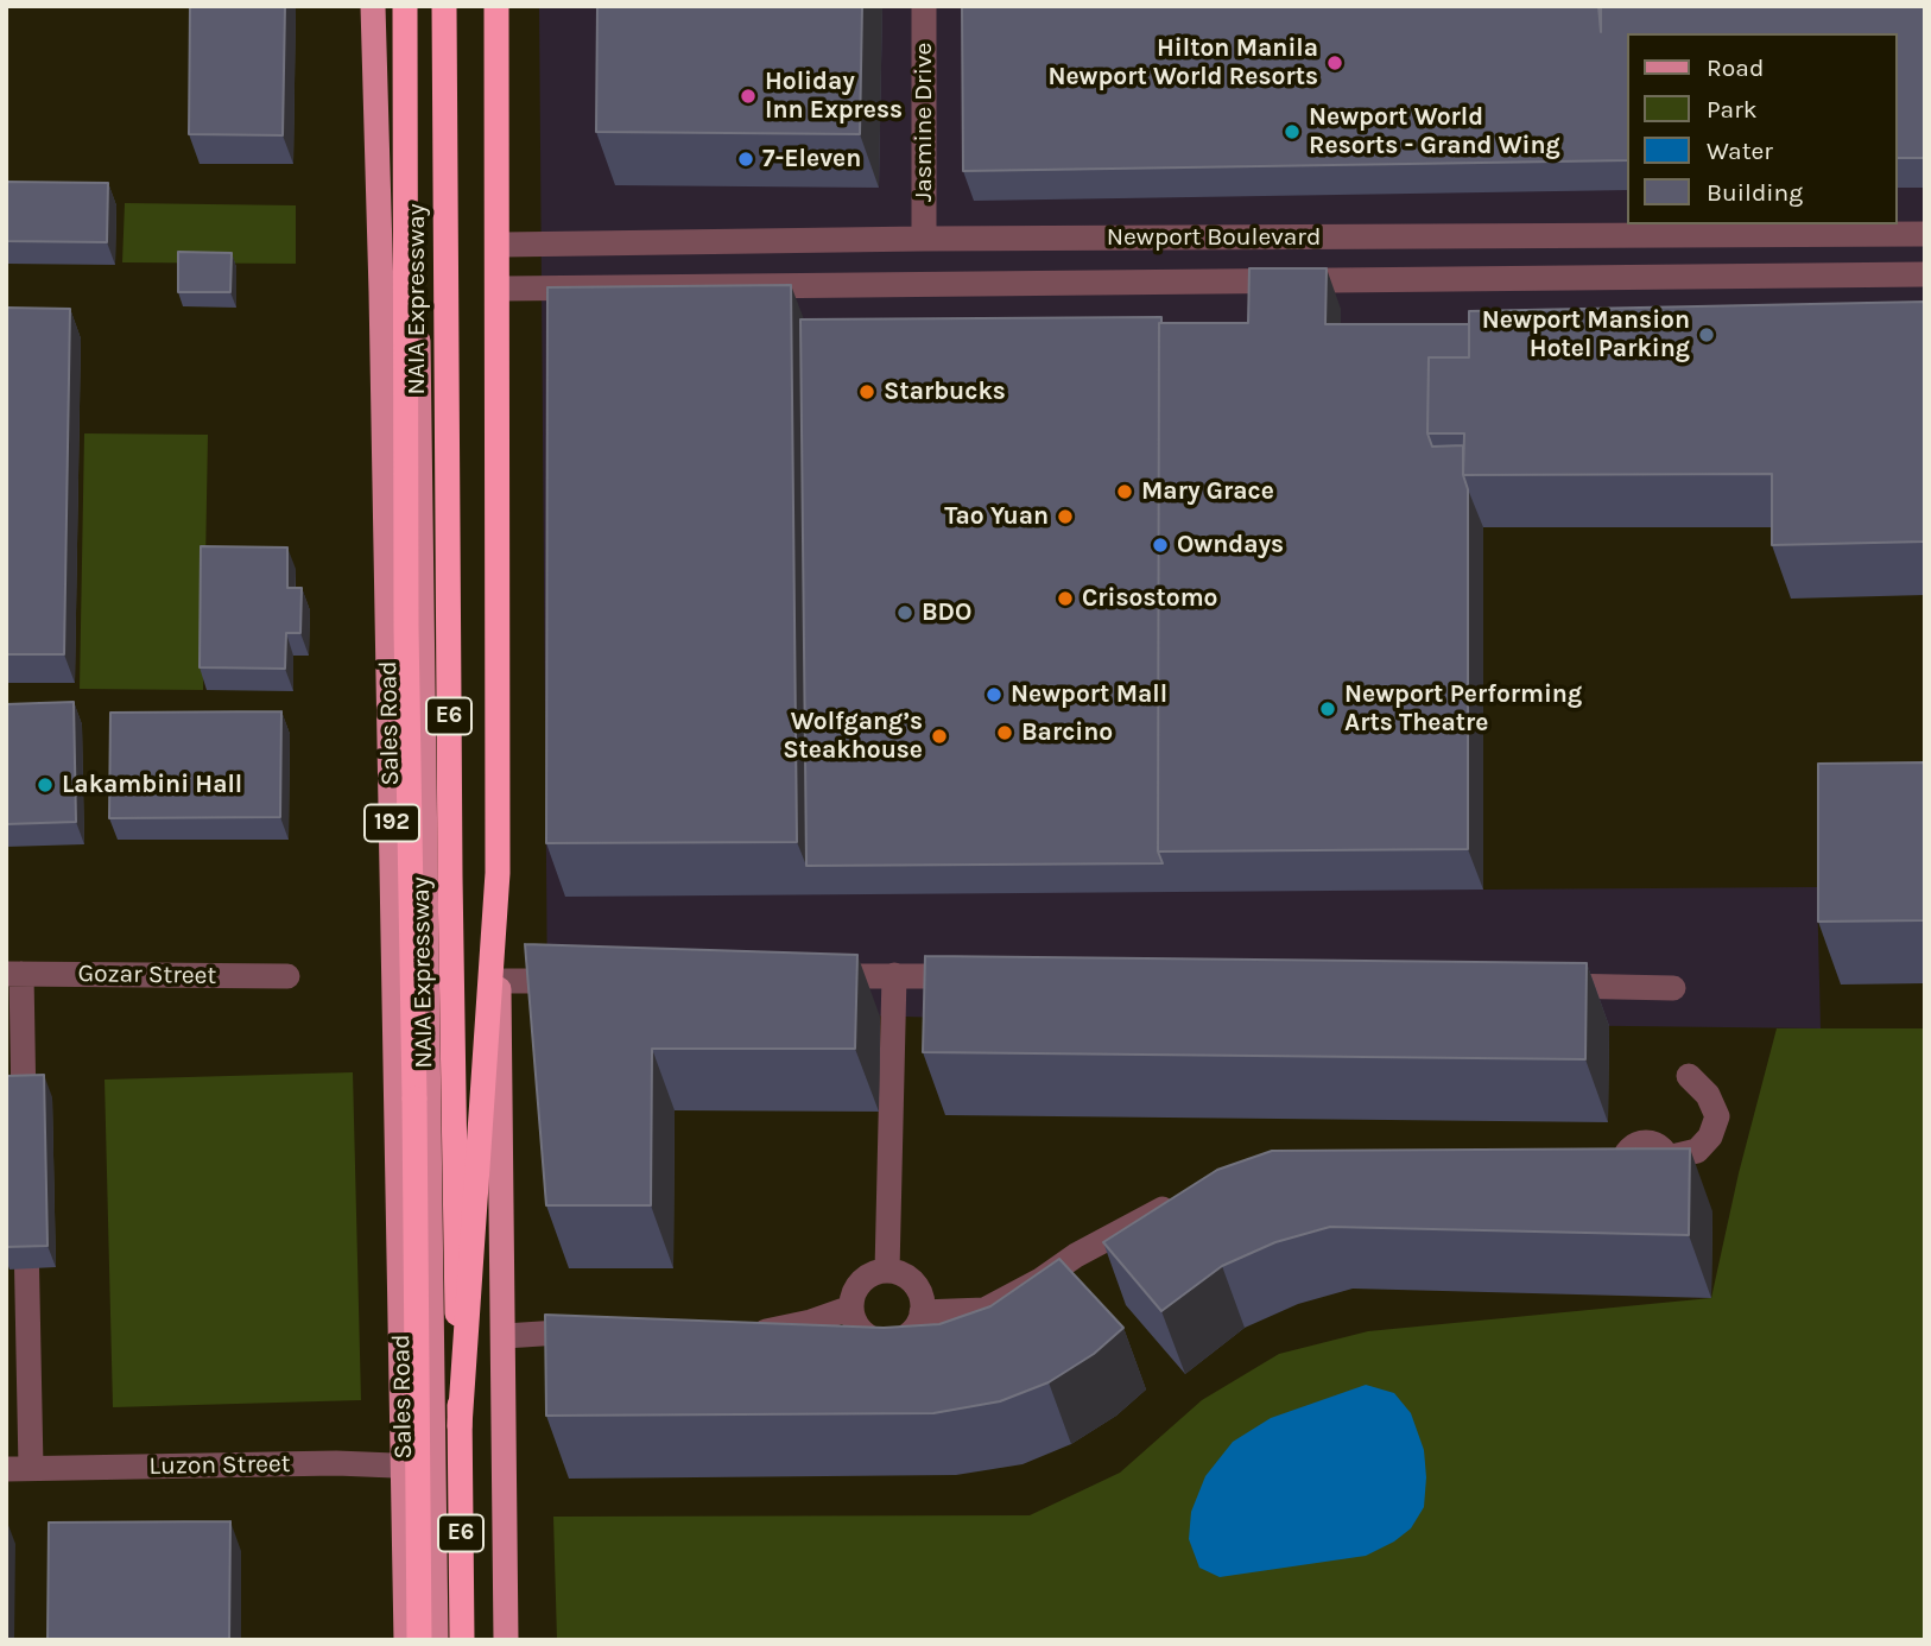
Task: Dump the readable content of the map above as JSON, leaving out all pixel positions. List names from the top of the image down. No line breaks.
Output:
{"streets":{"highway":["NAIA Expressway","E6"],"main road":["Sales Road","192"],"street":["Jasmine Drive","Newport Boulevard","Gozar Street","Luzon Street"]},"crossings":[["Jasmine Drive","Newport Boulevard"],["NAIA Expressway","Sales Road"],["Sales Road","Luzon Street"]],"places":["Hilton Manila Newport World Resorts","Holiday Inn Express","Newport World Resorts - Grand Wing","7-Eleven","Newport Mansion Hotel Parking","Starbucks","Mary Grace","Tao Yuan","Owndays","Crisostomo","BDO","Newport Mall","Newport Performing Arts Theatre","Barcino","Wolfgang’s Steakhouse","Lakambini Hall"],"legend":["Road","Park","Water","Building"]}
